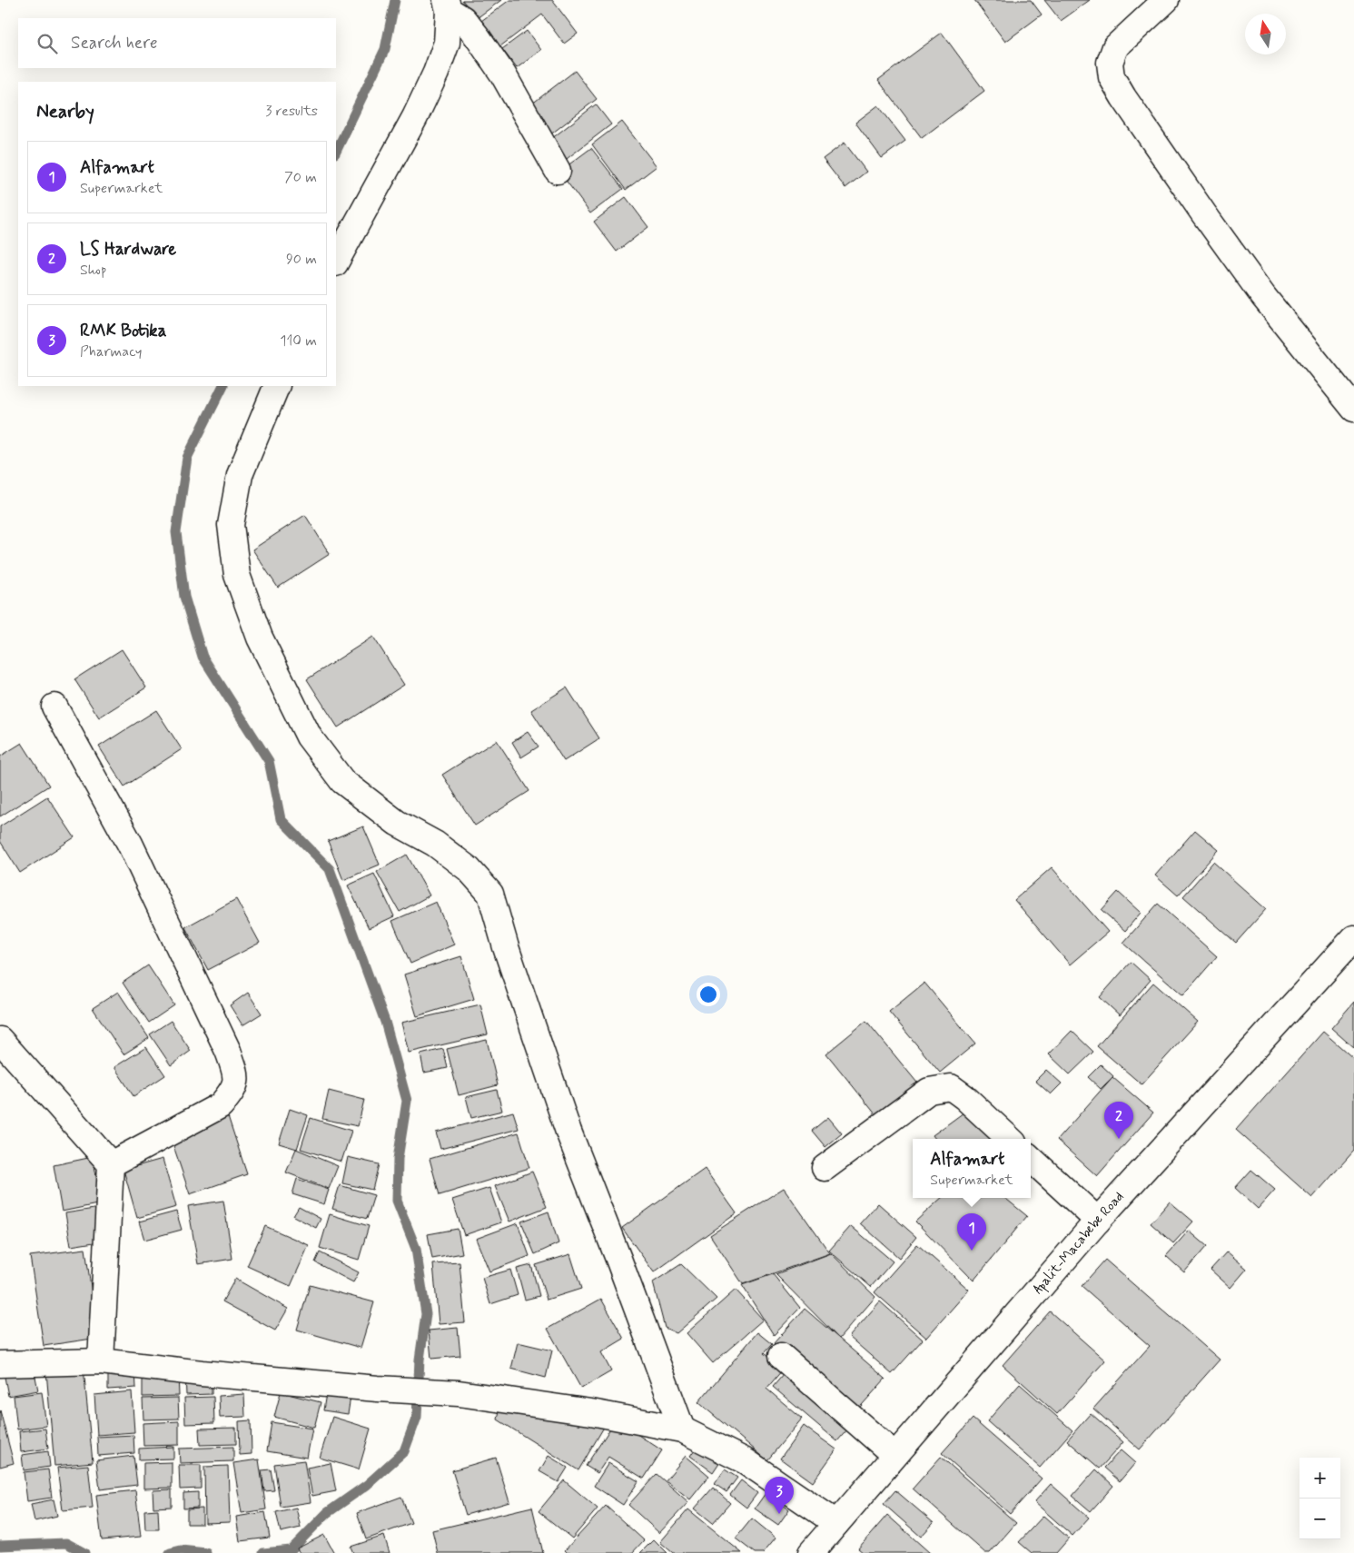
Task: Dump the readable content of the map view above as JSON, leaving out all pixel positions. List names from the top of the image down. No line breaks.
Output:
{"streets":{"street":["Apalit-Macabebe Road"]},"north":"top","page":{"search":"Search here","heading":["Nearby","3 results"],"list":[{"mark":"1","name":"Alfamart","note":"Supermarket","value":"70 m"},{"mark":"2","name":"LS Hardware","note":"Shop","value":"90 m"},{"mark":"3","name":"RMK Botika","note":"Pharmacy","value":"110 m"}],"pins":["2","1","3"],"popup":["Alfamart","Supermarket"],"map_buttons":["+","−"]}}
